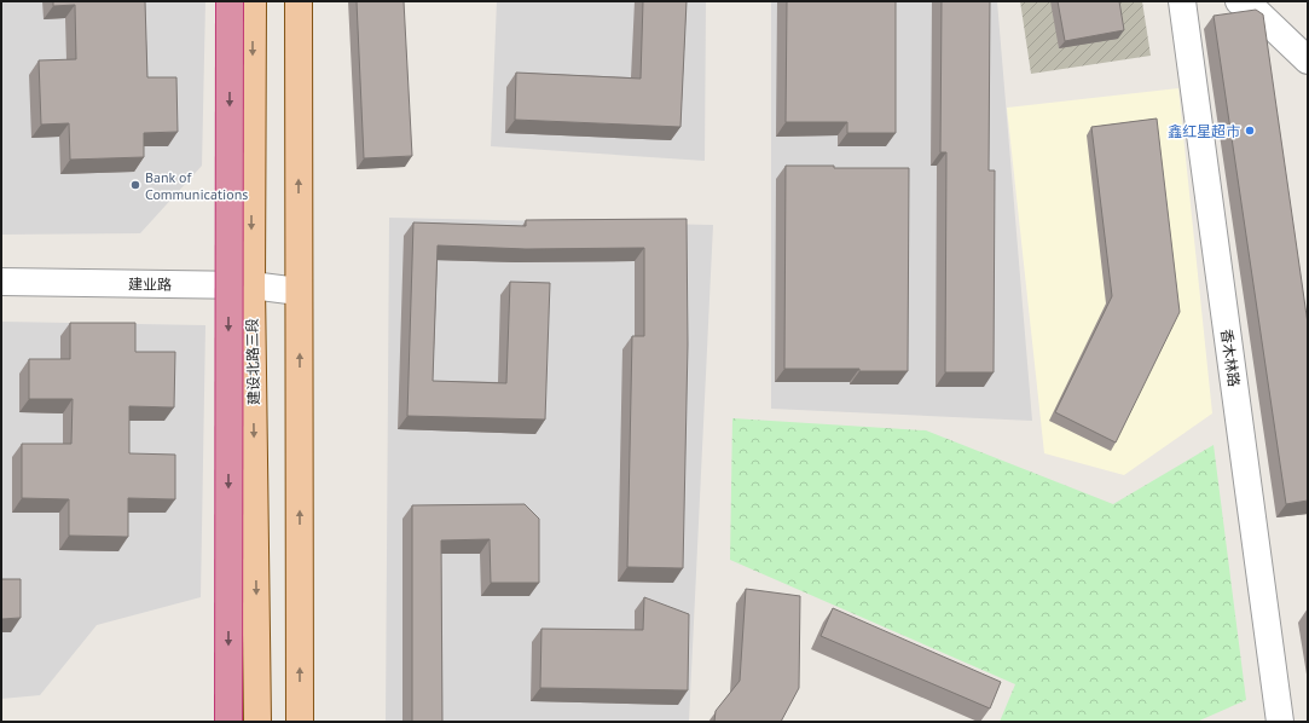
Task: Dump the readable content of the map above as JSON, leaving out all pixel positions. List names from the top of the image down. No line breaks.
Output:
{"streets":{"main road":["建设北路三段"],"street":["建业路","香木林路"]},"crossings":[["建业路","建设北路三段"]],"places":["鑫红星超市","Bank of Communications"]}
